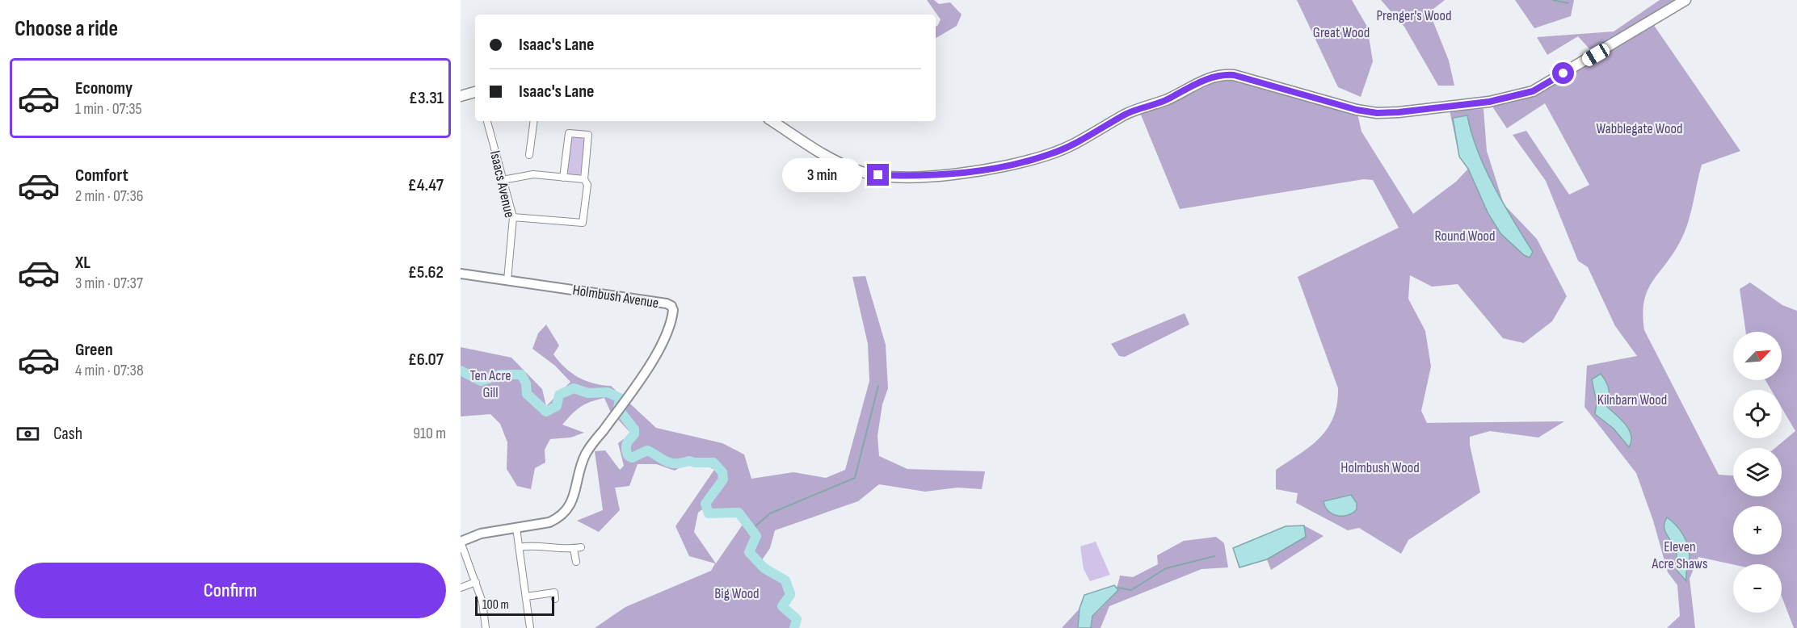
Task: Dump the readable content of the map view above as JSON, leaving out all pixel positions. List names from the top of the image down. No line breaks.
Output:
{"streets":{"street":["Isaacs Avenue","Holmbush Avenue"]},"crossings":[["Isaacs Avenue","Holmbush Avenue"]],"parks":["Prenger's Wood","Great Wood","Wabblegate Wood","Round Wood","Ten Acre Gill","Kilnbarn Wood","Holmbush Wood","Eleven Acre Shaws","Big Wood"],"scale_bar":"100 m","north":"top right","page":{"heading":"Choose a ride","banner":["Isaac's Lane","Isaac's Lane"],"list":[{"name":"Economy","note":"1 min · 07:35","value":"£3.31"},{"name":"Comfort","note":"2 min · 07:36","value":"£4.47"},{"name":"XL","note":"3 min · 07:37","value":"£5.62"},{"name":"Green","note":"4 min · 07:38","value":"£6.07"}],"bubble":"3 min","map_buttons":["+","−"],"pay":["Cash","910 m"],"buttons":"Confirm","scale":"100 m"}}
